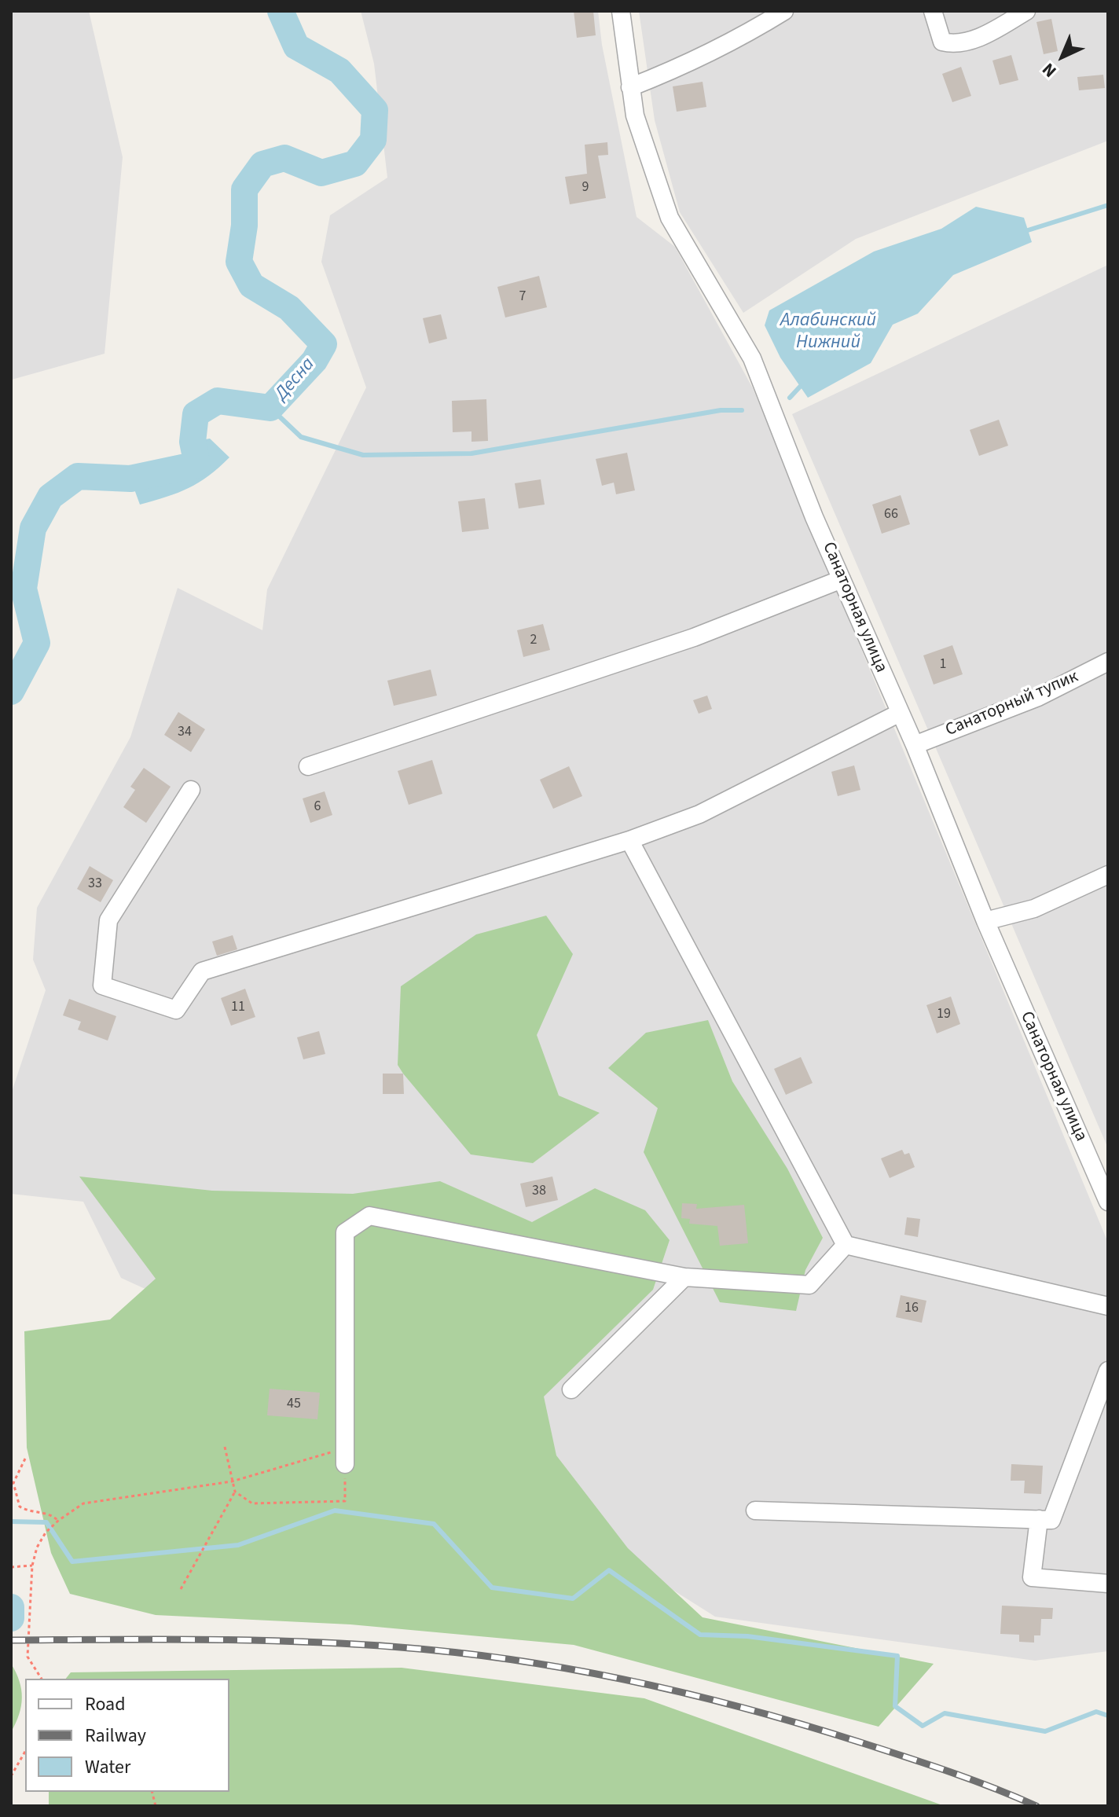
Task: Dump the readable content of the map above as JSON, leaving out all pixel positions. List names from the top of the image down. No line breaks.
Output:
{"streets":{"street":["Санаторная улица","Санаторный тупик"]},"crossings":[["Санаторная улица","Санаторный тупик"]],"water":["Алабинский Нижний","Десна"],"house_numbers":["9","7","66","2","1","34","6","33","11","19","38","16","45"],"legend":["Road","Railway","Water"],"north":"bottom left"}
